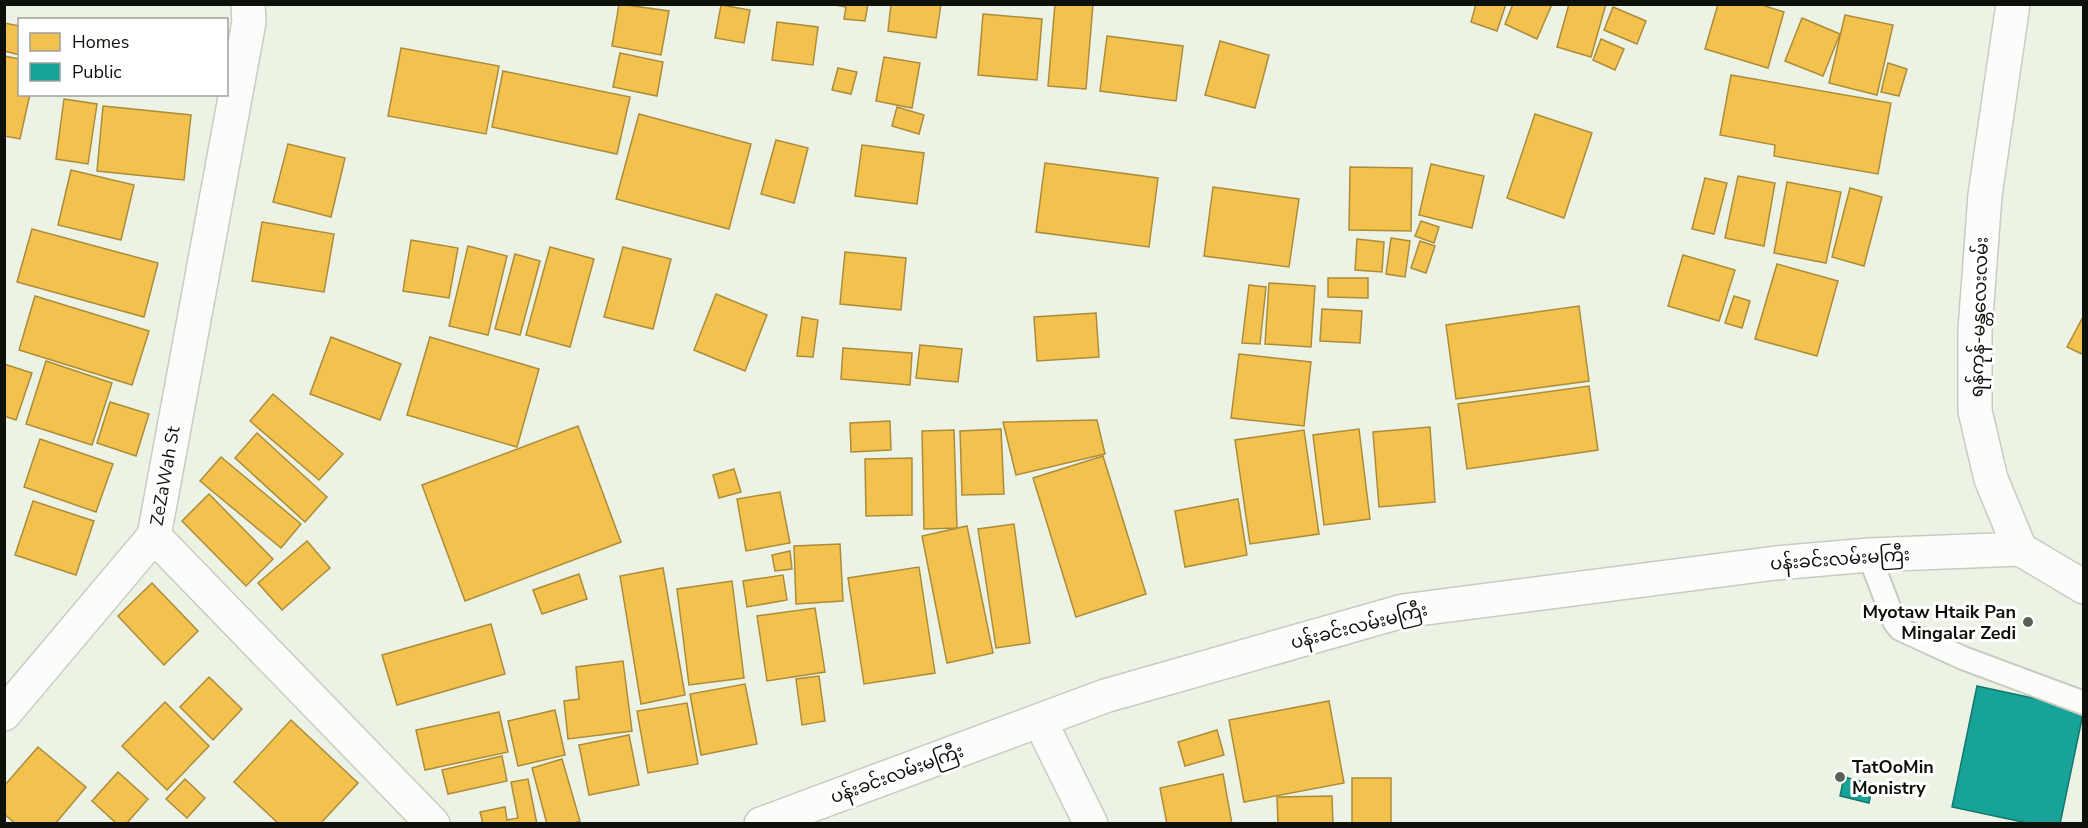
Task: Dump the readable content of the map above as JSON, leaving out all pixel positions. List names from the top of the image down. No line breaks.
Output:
{"streets":{"main road":["ရန်ကုန်-မန္တလေးလမ်း","ZeZaWah St","ပန်းခင်းလမ်းမကြီး"]},"crossings":[["ရန်ကုန်-မန္တလေးလမ်း","ပန်းခင်းလမ်းမကြီး"]],"places":["Myotaw Htaik Pan Mingalar Zedi","TatOoMin Monistry"],"legend":["Homes","Public"]}
